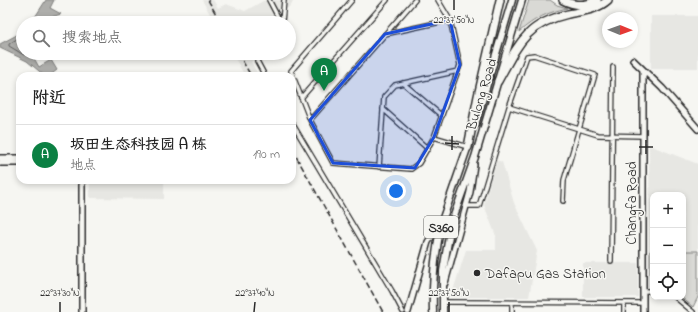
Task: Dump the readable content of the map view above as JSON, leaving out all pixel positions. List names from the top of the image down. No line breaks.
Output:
{"streets":{"main road":["Bulong Road","Changfa Road","S360"]},"places":["Dafapu Gas Station"],"north":"right","page":{"search":"搜索地点","pins":"A","heading":"附近","list":[{"mark":"A","name":"坂田生态科技园 A 栋","note":"地点","value":"190 m"}],"map_buttons":["+","−"]},"coordinates":["22°37'50\"N","22°37'30\"N","22°37'40\"N"]}
